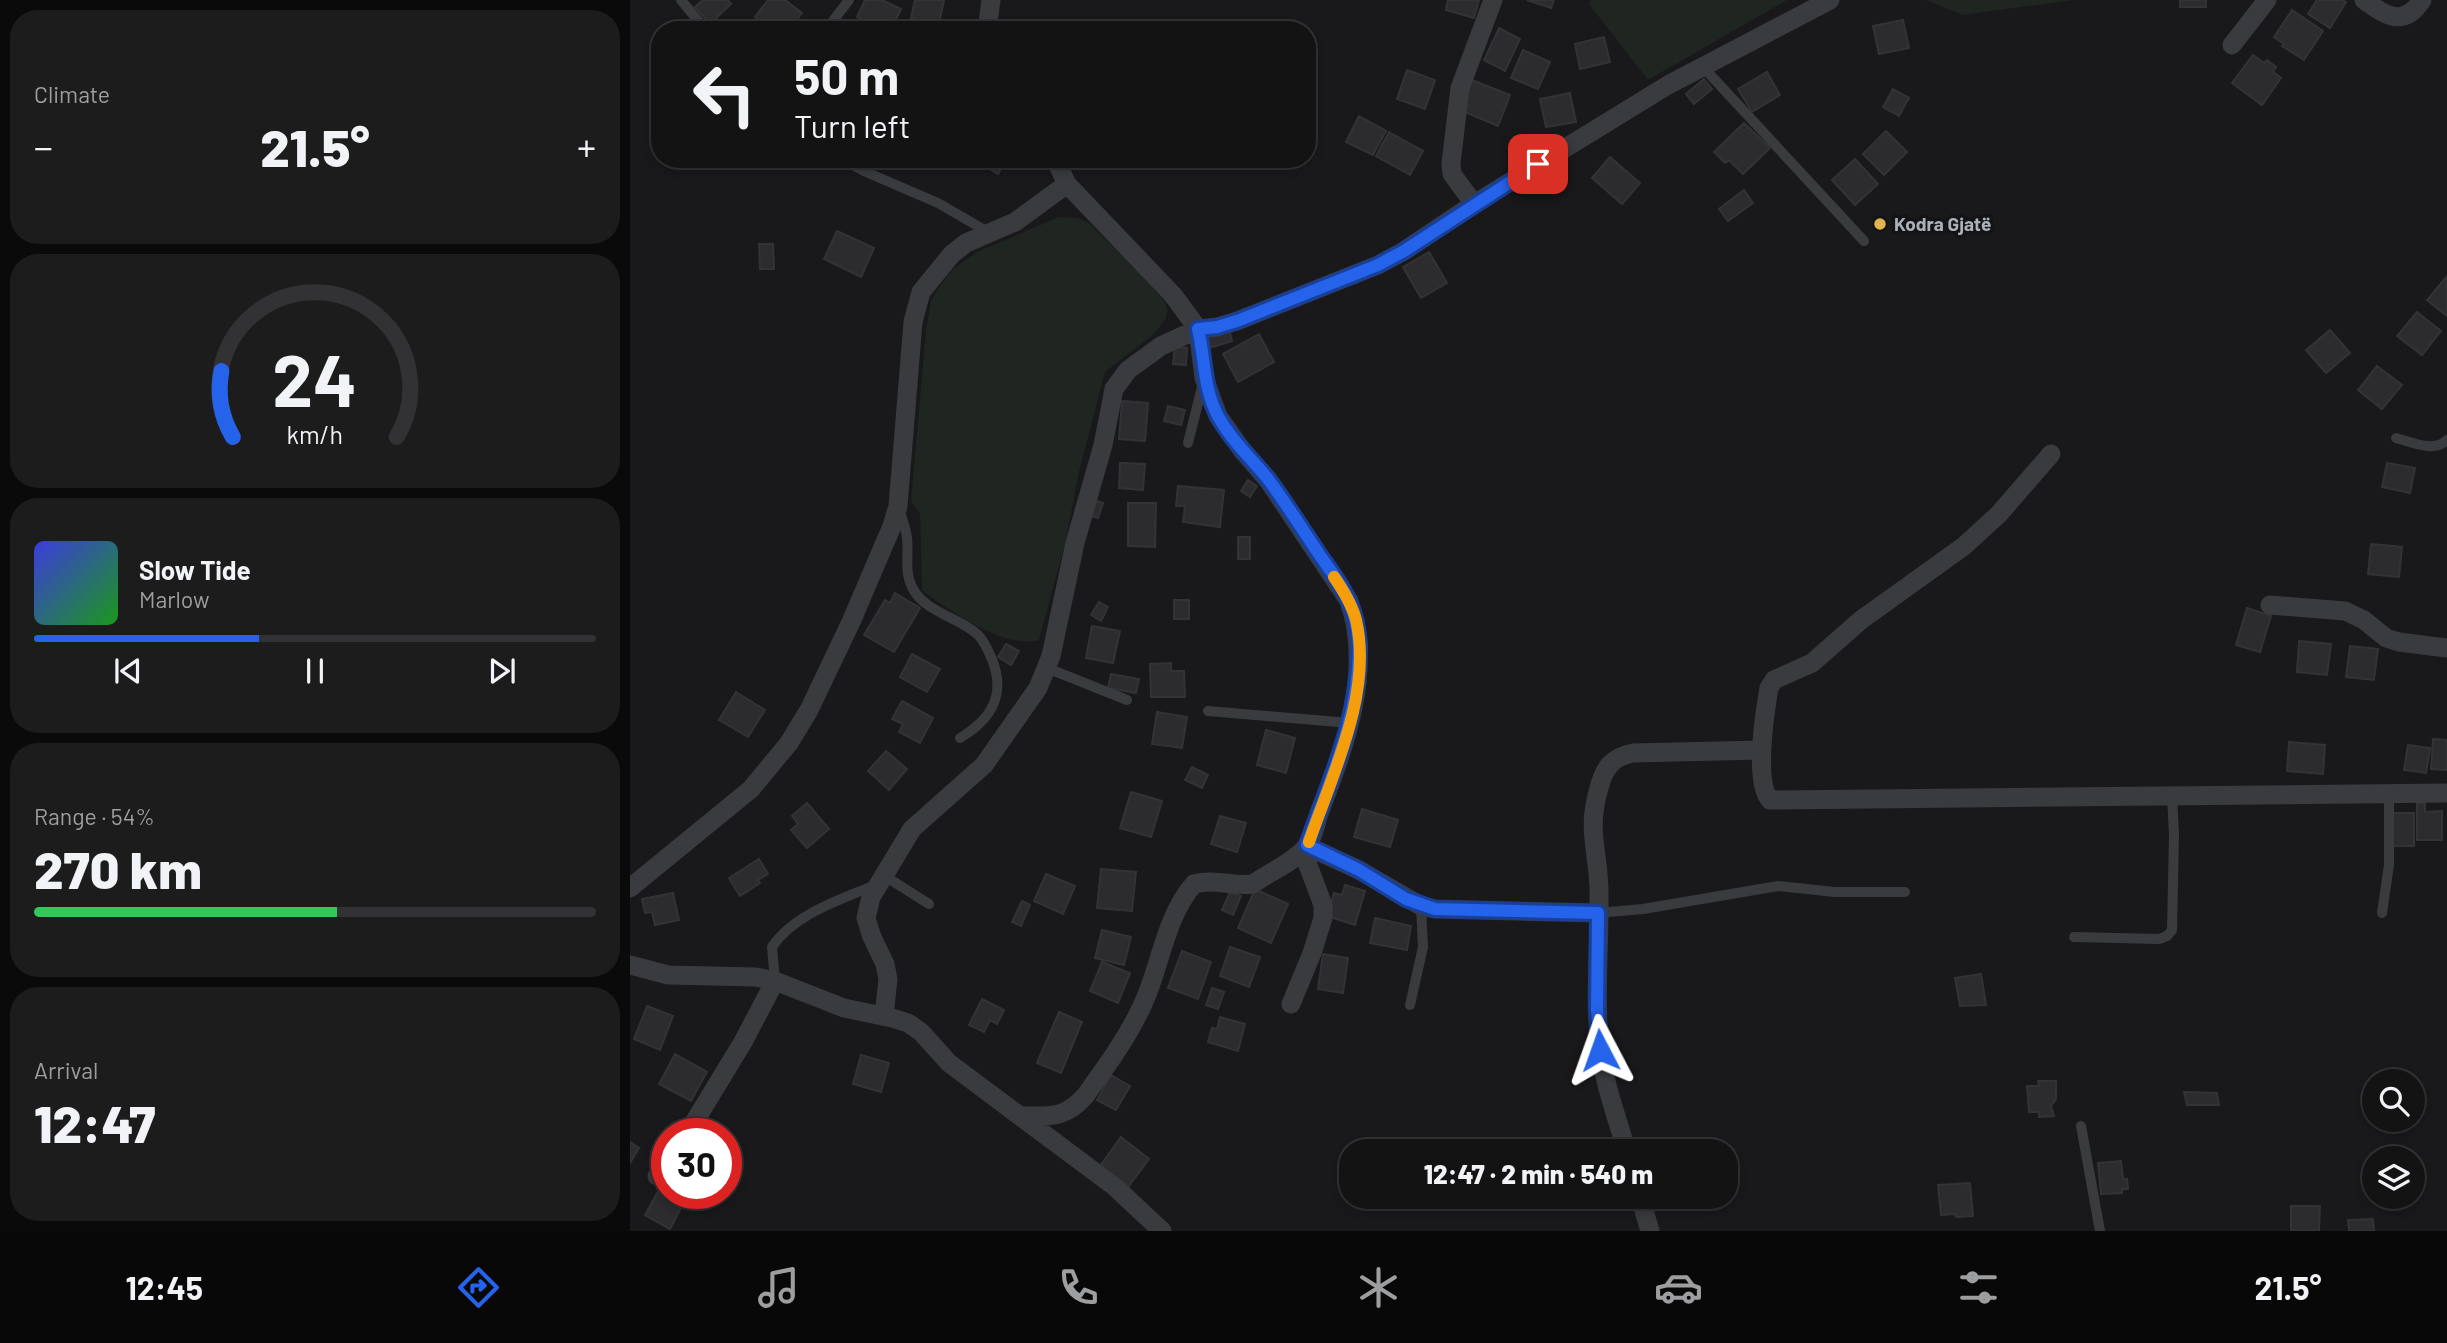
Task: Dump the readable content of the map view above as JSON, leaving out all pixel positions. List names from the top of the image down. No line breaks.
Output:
{"places":["Kodra Gjatë"],"page":{"tile":["Climate",["Range · 54%","270 km"],["Arrival","12:47"]],"turn":["50 m","Turn left"],"heat":["−","21.5°","+"],"song":["Slow Tide","Marlow"],"limit":"30","trip":"12:47 · 2 min · 540 m","tabs":["12:45","21.5°"],"gauge":["24","km/h"]}}
